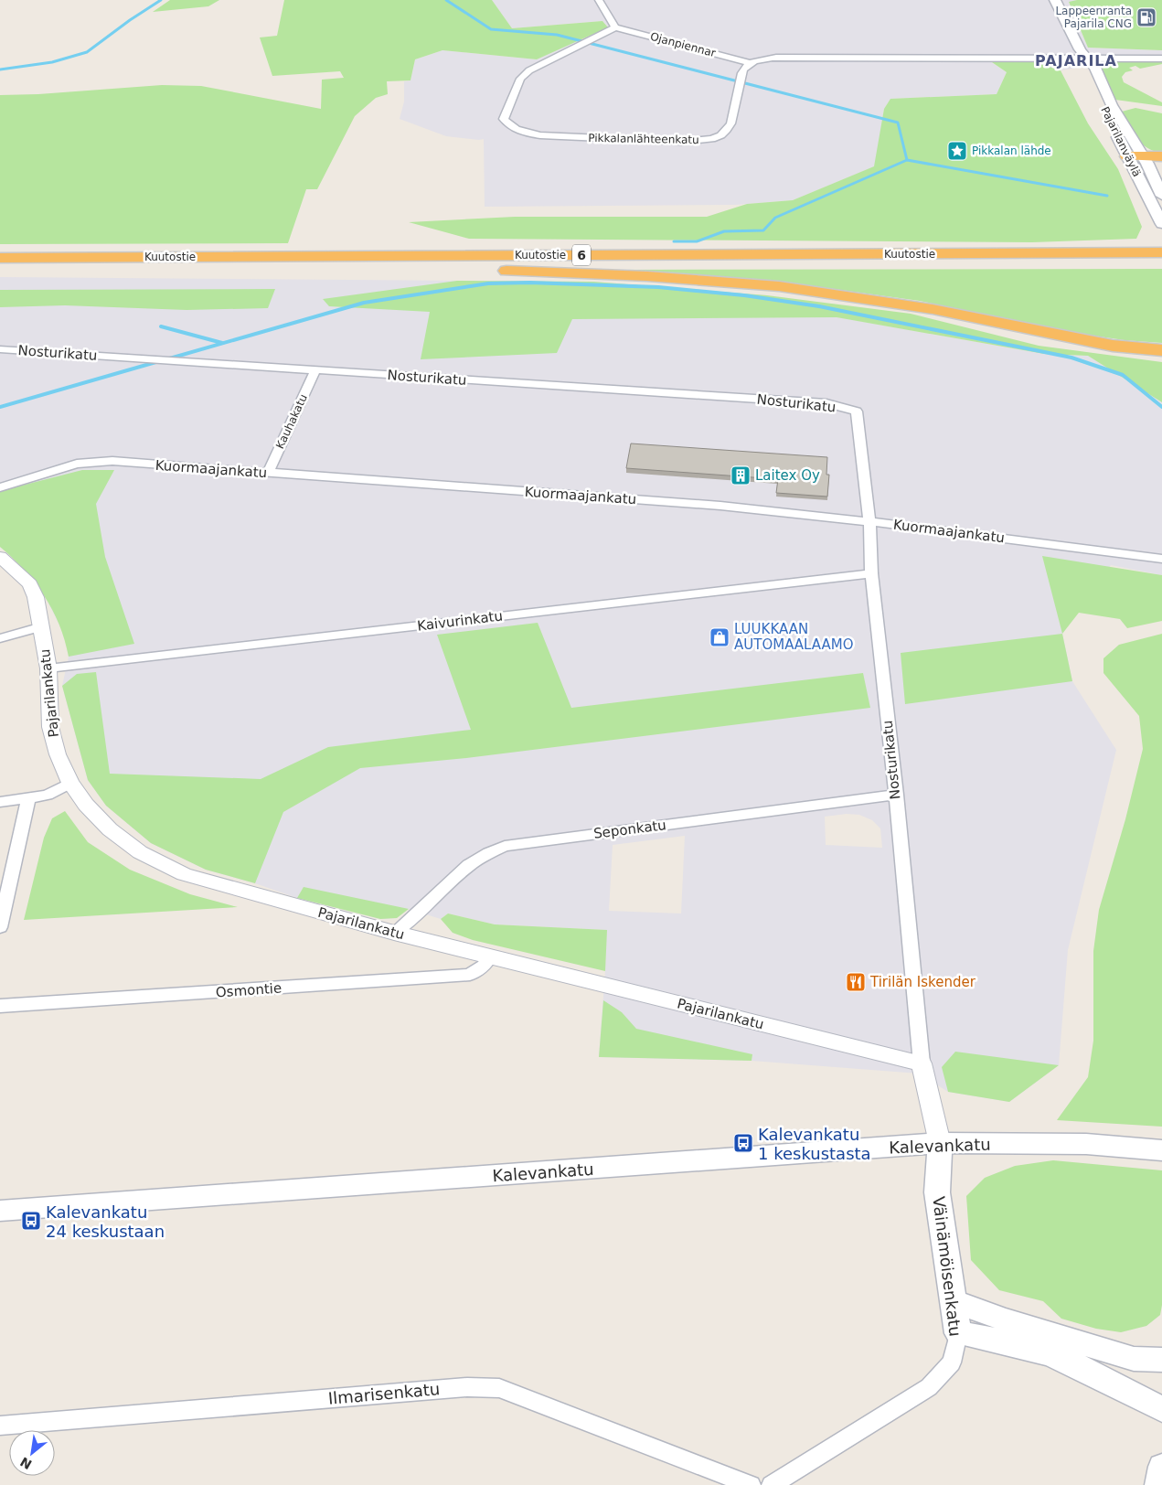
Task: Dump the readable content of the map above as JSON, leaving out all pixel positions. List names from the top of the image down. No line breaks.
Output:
{"streets":{"highway":["Kuutostie","6"],"main road":["Pajarilanväylä","Kalevankatu","Väinämöisenkatu"],"street":["Ojanpiennar","Pikkalanlähteenkatu","Nosturikatu","Kauhakatu","Kuormaajankatu","Kaivurinkatu","Pajarilankatu","Seponkatu","Osmontie","Ilmarisenkatu"]},"crossings":[["Ojanpiennar","Pikkalanlähteenkatu"],["Nosturikatu","Kauhakatu"],["Nosturikatu","Kuormaajankatu"],["Nosturikatu","Kaivurinkatu"],["Nosturikatu","Pajarilankatu"],["Nosturikatu","Seponkatu"],["Nosturikatu","Kalevankatu"],["Nosturikatu","Väinämöisenkatu"],["Kauhakatu","Kuormaajankatu"],["Kaivurinkatu","Pajarilankatu"],["Pajarilankatu","Seponkatu"],["Pajarilankatu","Osmontie"],["Kalevankatu","Väinämöisenkatu"]],"districts":["PAJARILA"],"places":{"fuel station":["Lappeenranta Pajarila CNG"],"place":["Pikkalan lähde"],"building":["Laitex Oy"],"shop":["LUUKKAAN AUTOMAALAAMO"],"restaurant":["Tirilän Iskender"],"bus stop":["Kalevankatu 1 keskustasta","Kalevankatu 24 keskustaan"]},"north":"bottom left"}
